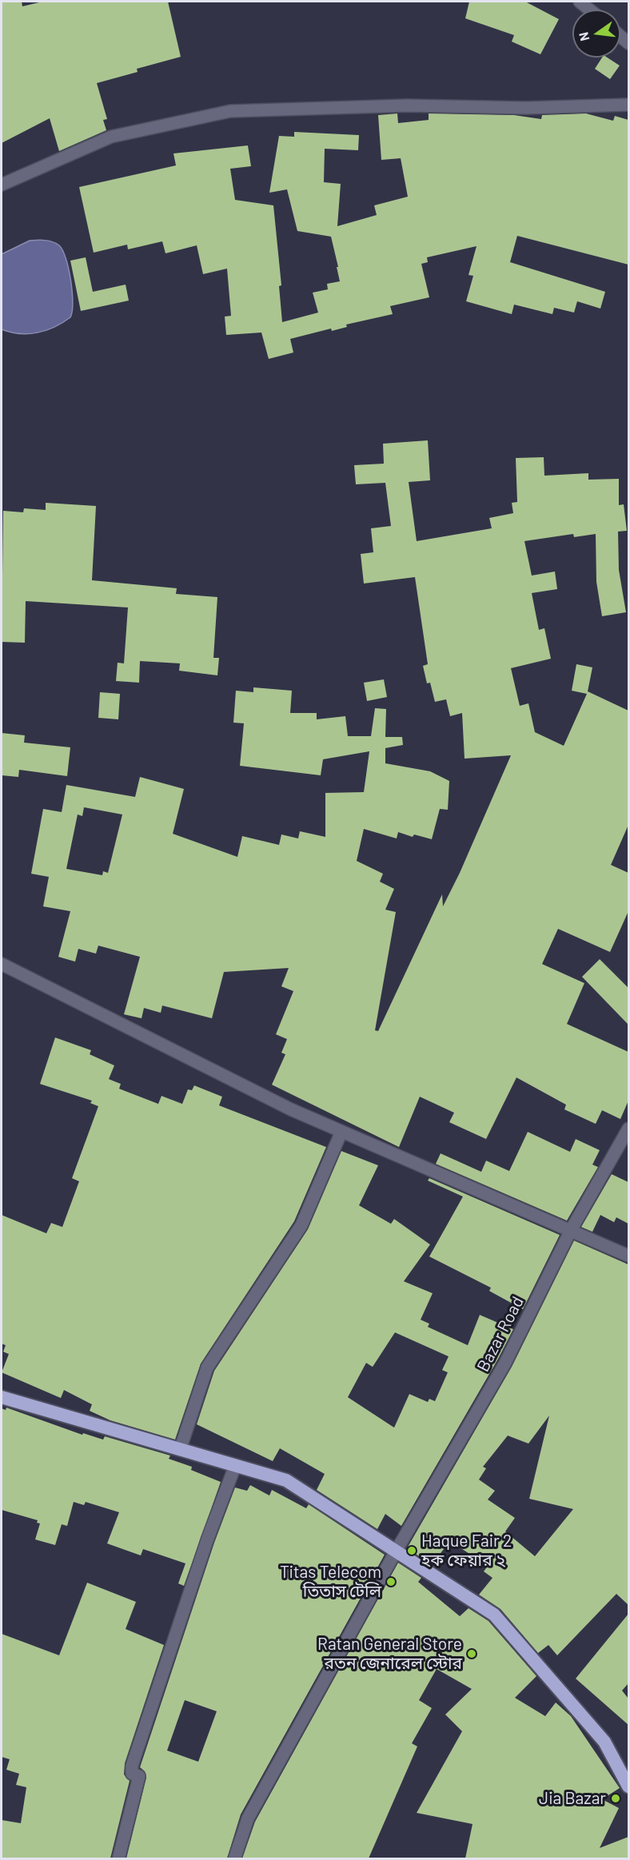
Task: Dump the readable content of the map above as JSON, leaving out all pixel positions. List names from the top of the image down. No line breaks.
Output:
{"streets":{"street":["Bazar Road"]},"places":["Haque Fair 2 হক ফেয়ার ২","Titas Telecom তিতাস টেলি","Ratan General Store রতন জেনারেল স্টোর","Jia Bazar"],"north":"left"}
